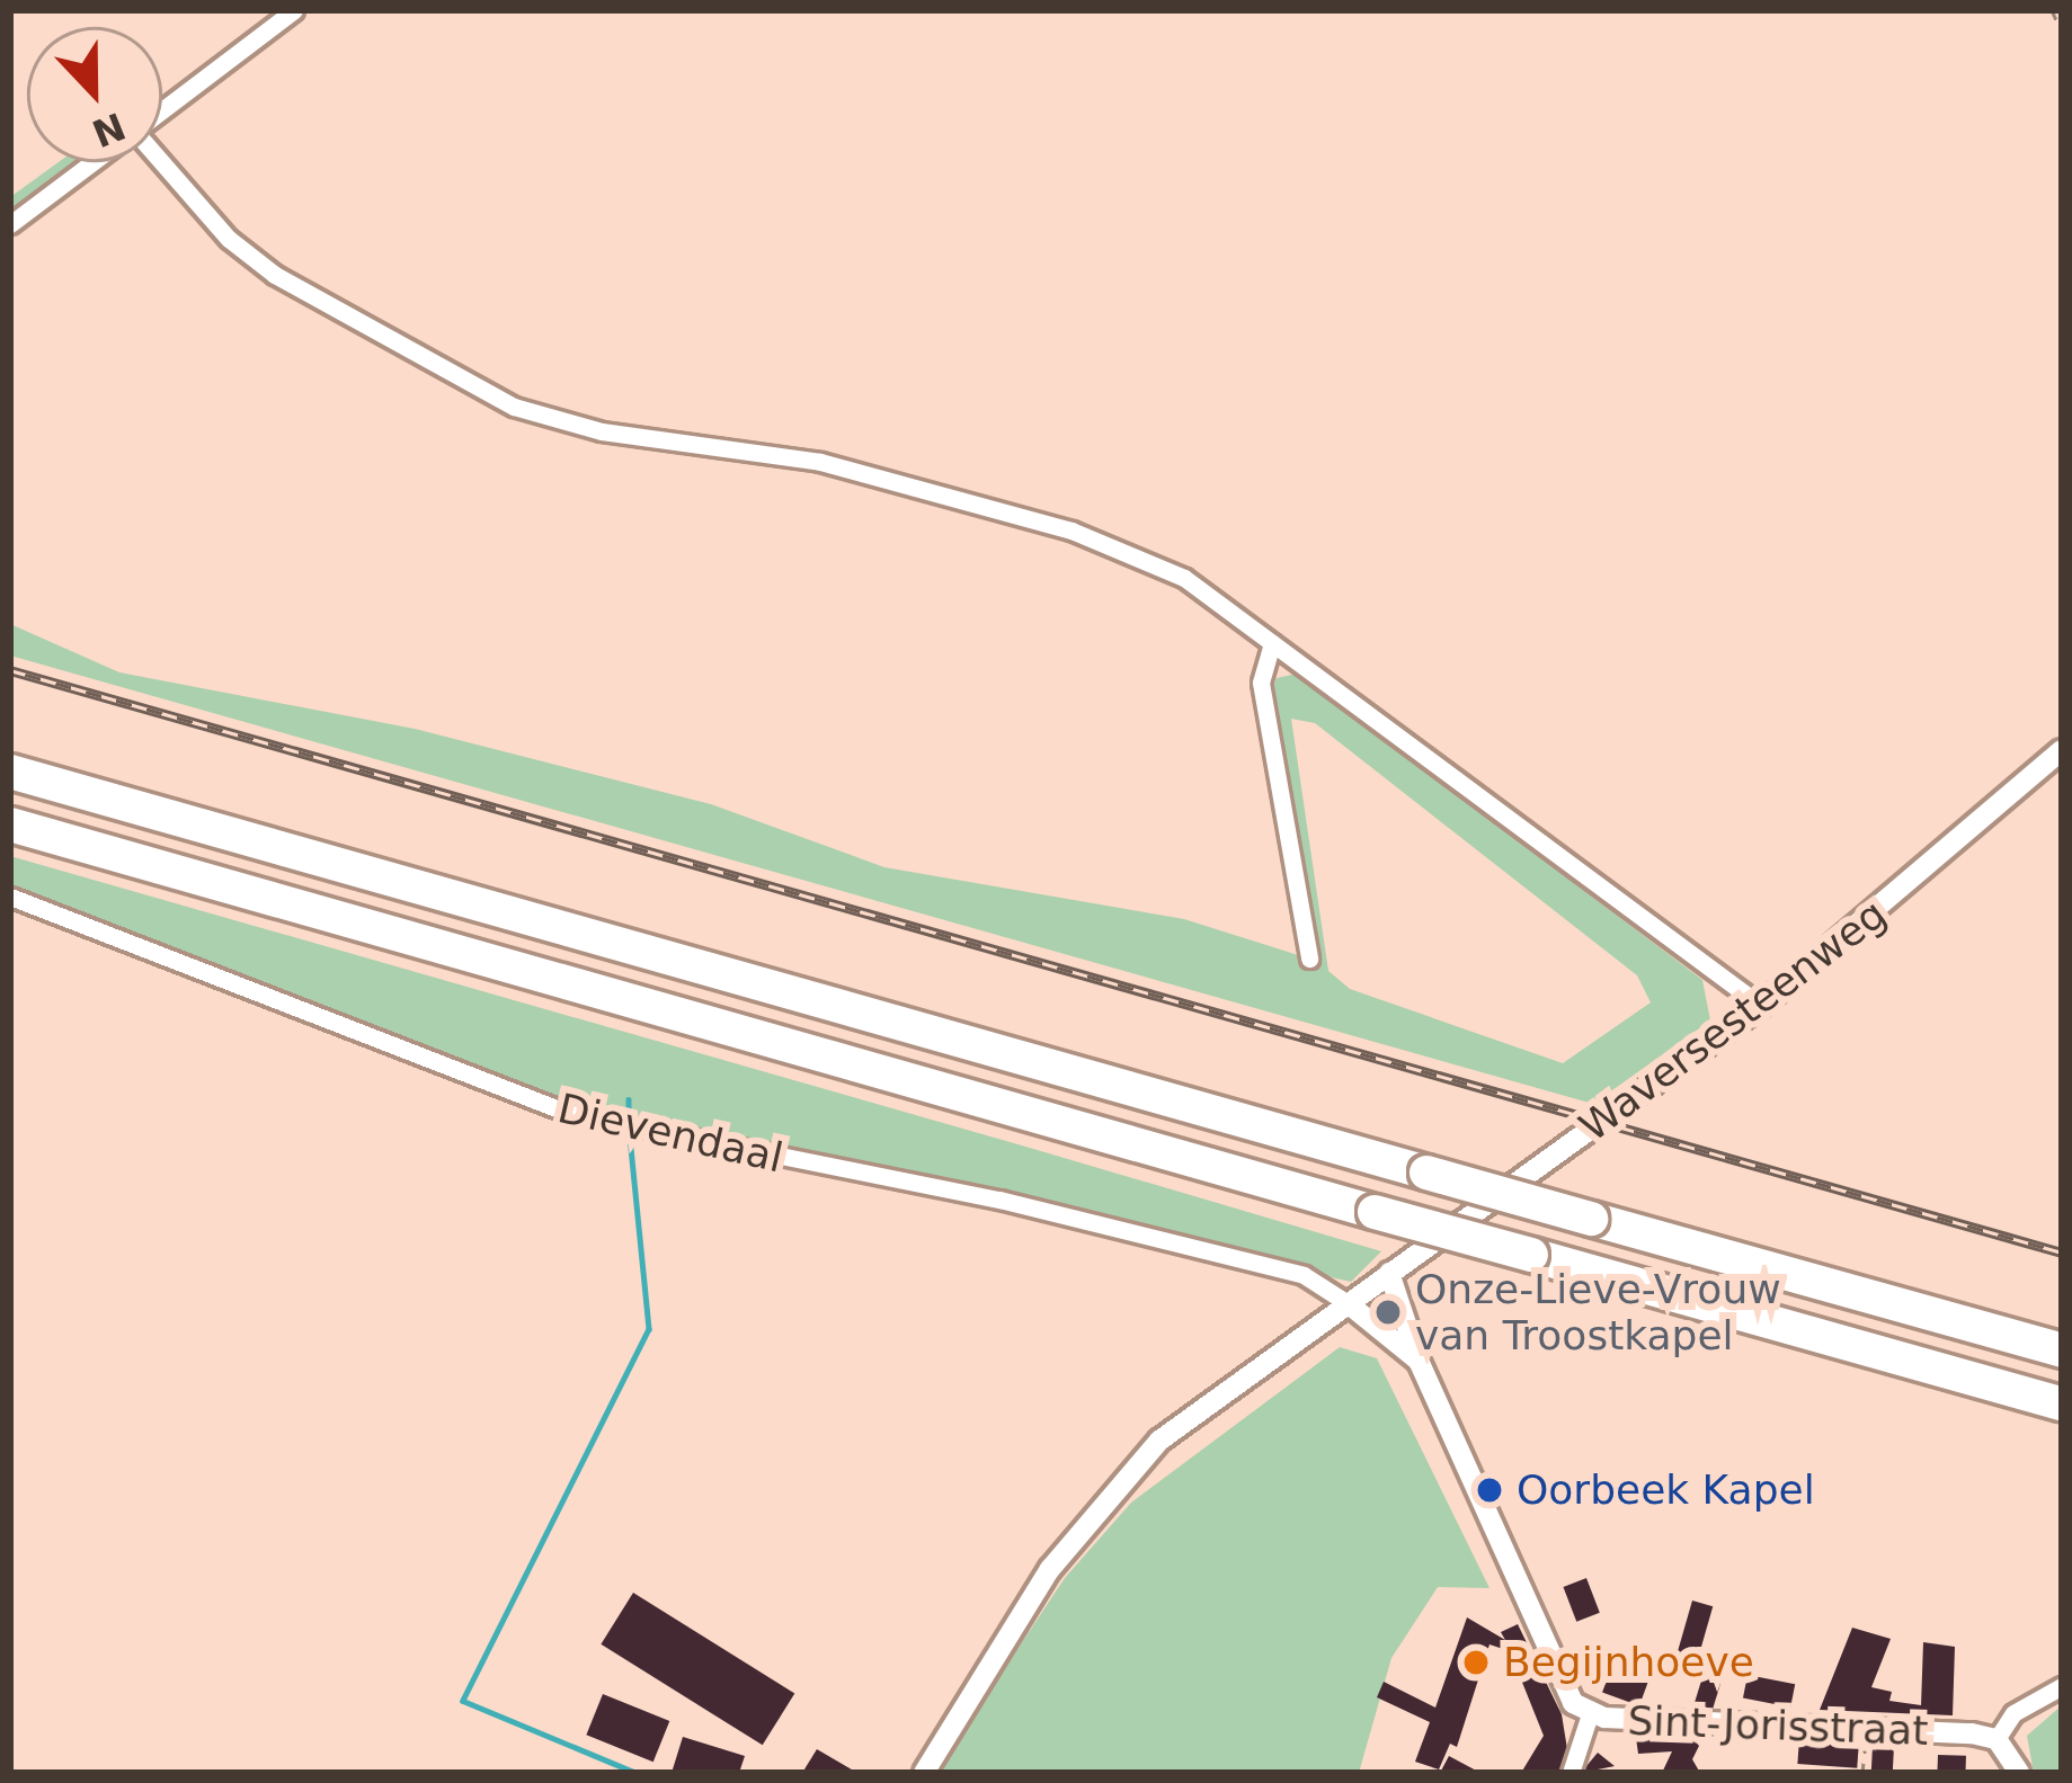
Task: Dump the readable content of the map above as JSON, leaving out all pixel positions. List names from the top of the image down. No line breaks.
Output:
{"streets":{"street":["Waversesteenweg","Dievendaal","Sint-Jorisstraat"]},"crossings":[["Waversesteenweg","Dievendaal"],["Waversesteenweg","Sint-Jorisstraat"],["Dievendaal","Sint-Jorisstraat"]],"places":["Onze-Lieve-Vrouw van Troostkapel","Oorbeek Kapel","Begijnhoeve"],"north":"bottom"}
